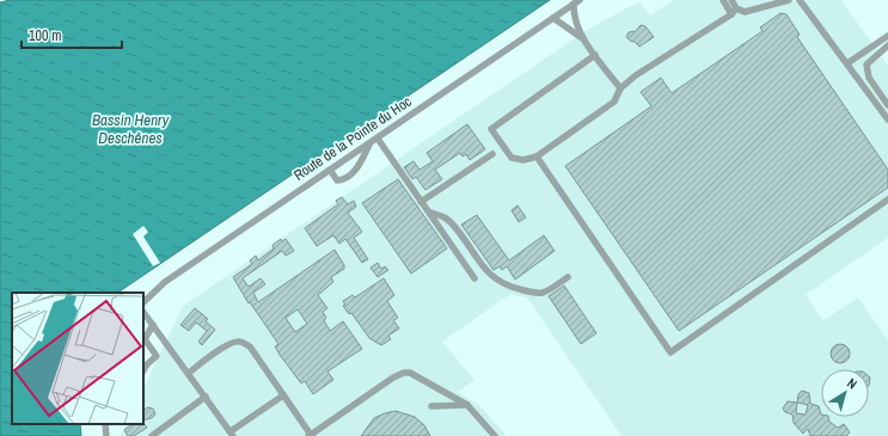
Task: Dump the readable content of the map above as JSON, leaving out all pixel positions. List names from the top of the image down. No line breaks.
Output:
{"streets":{"street":["Route de la Pointe du Hoc"]},"water":["Bassin Henry Deschênes"],"scale_bar":"100 m","north":"top right"}
